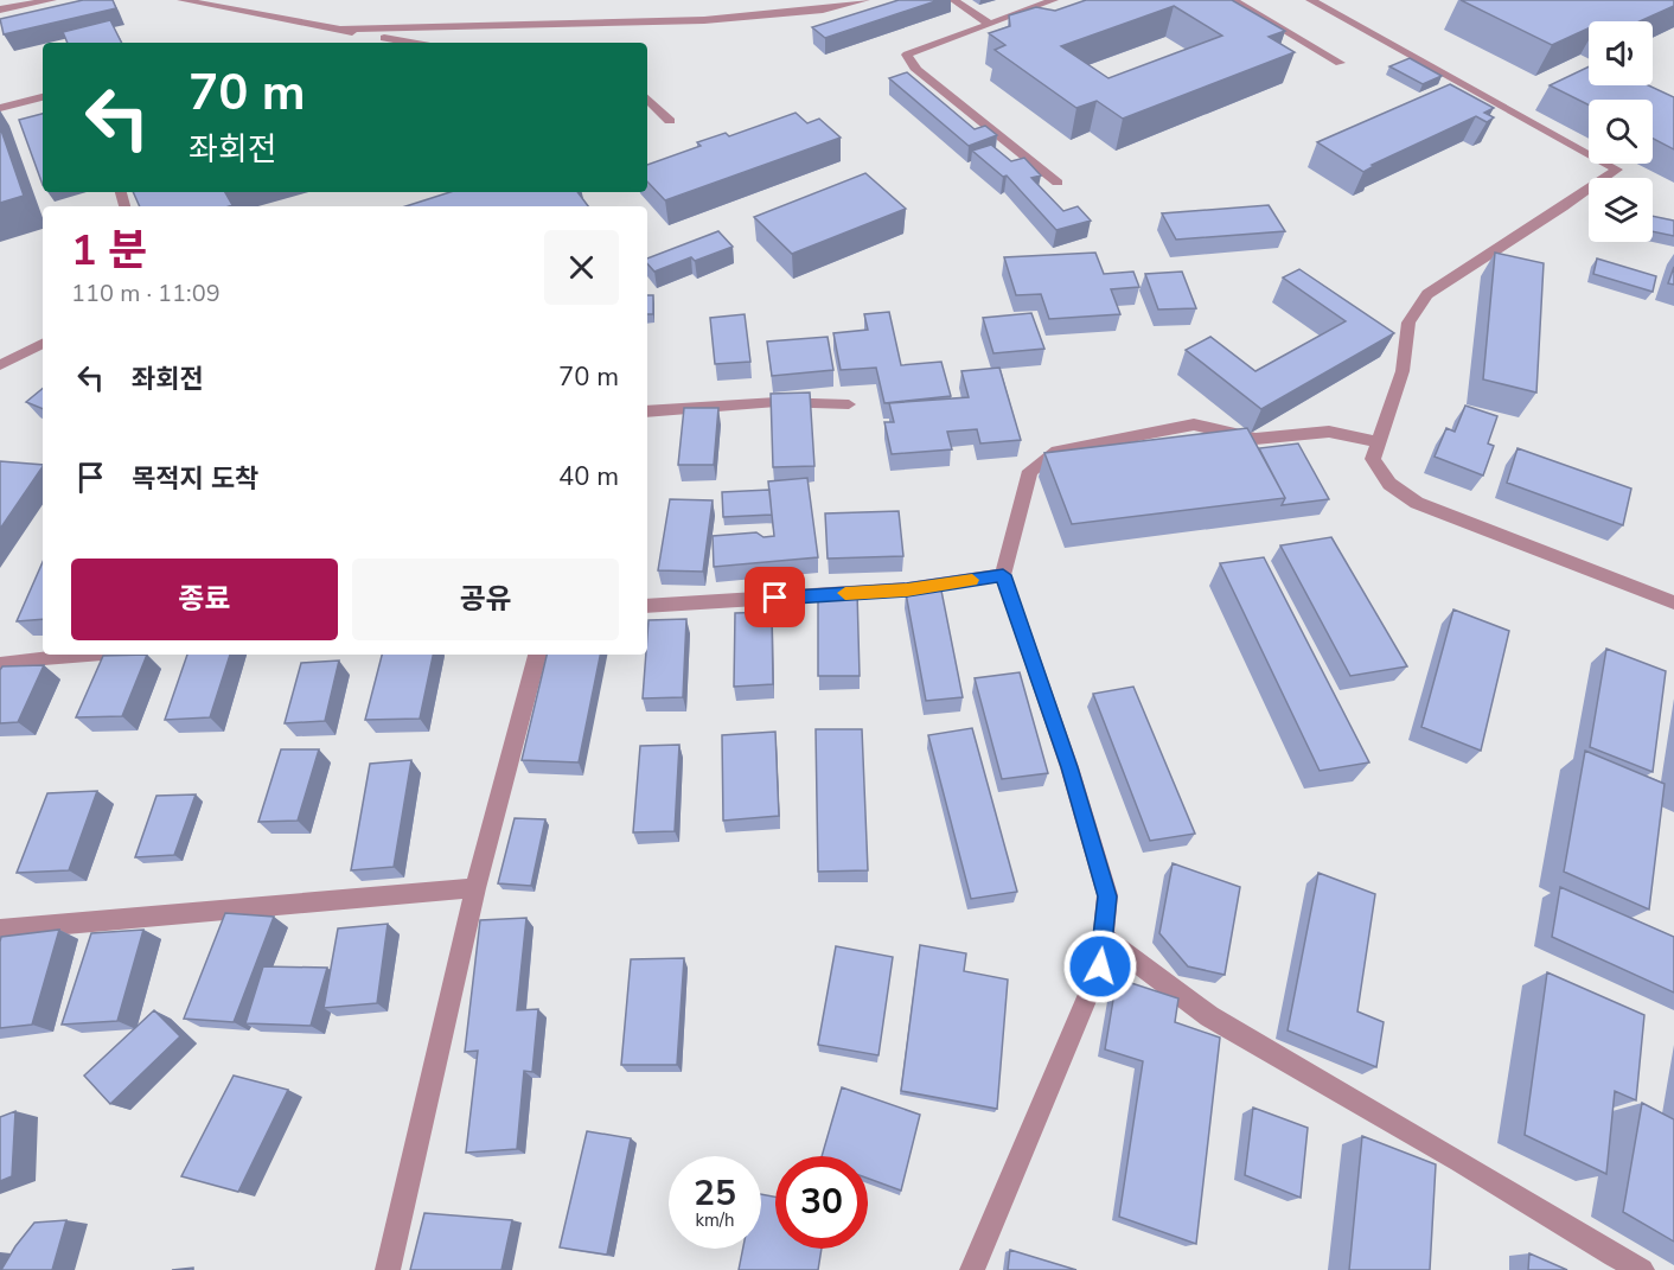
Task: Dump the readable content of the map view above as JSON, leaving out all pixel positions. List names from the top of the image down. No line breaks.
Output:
{"page":{"turn":["70 m","좌회전"],"heading":["1 분","110 m · 11:09"],"list":[{"name":"좌회전","value":"70 m"},{"name":"목적지 도착","value":"40 m"}],"buttons":["종료","공유"],"speed":"25 km/h","limit":"30"}}
